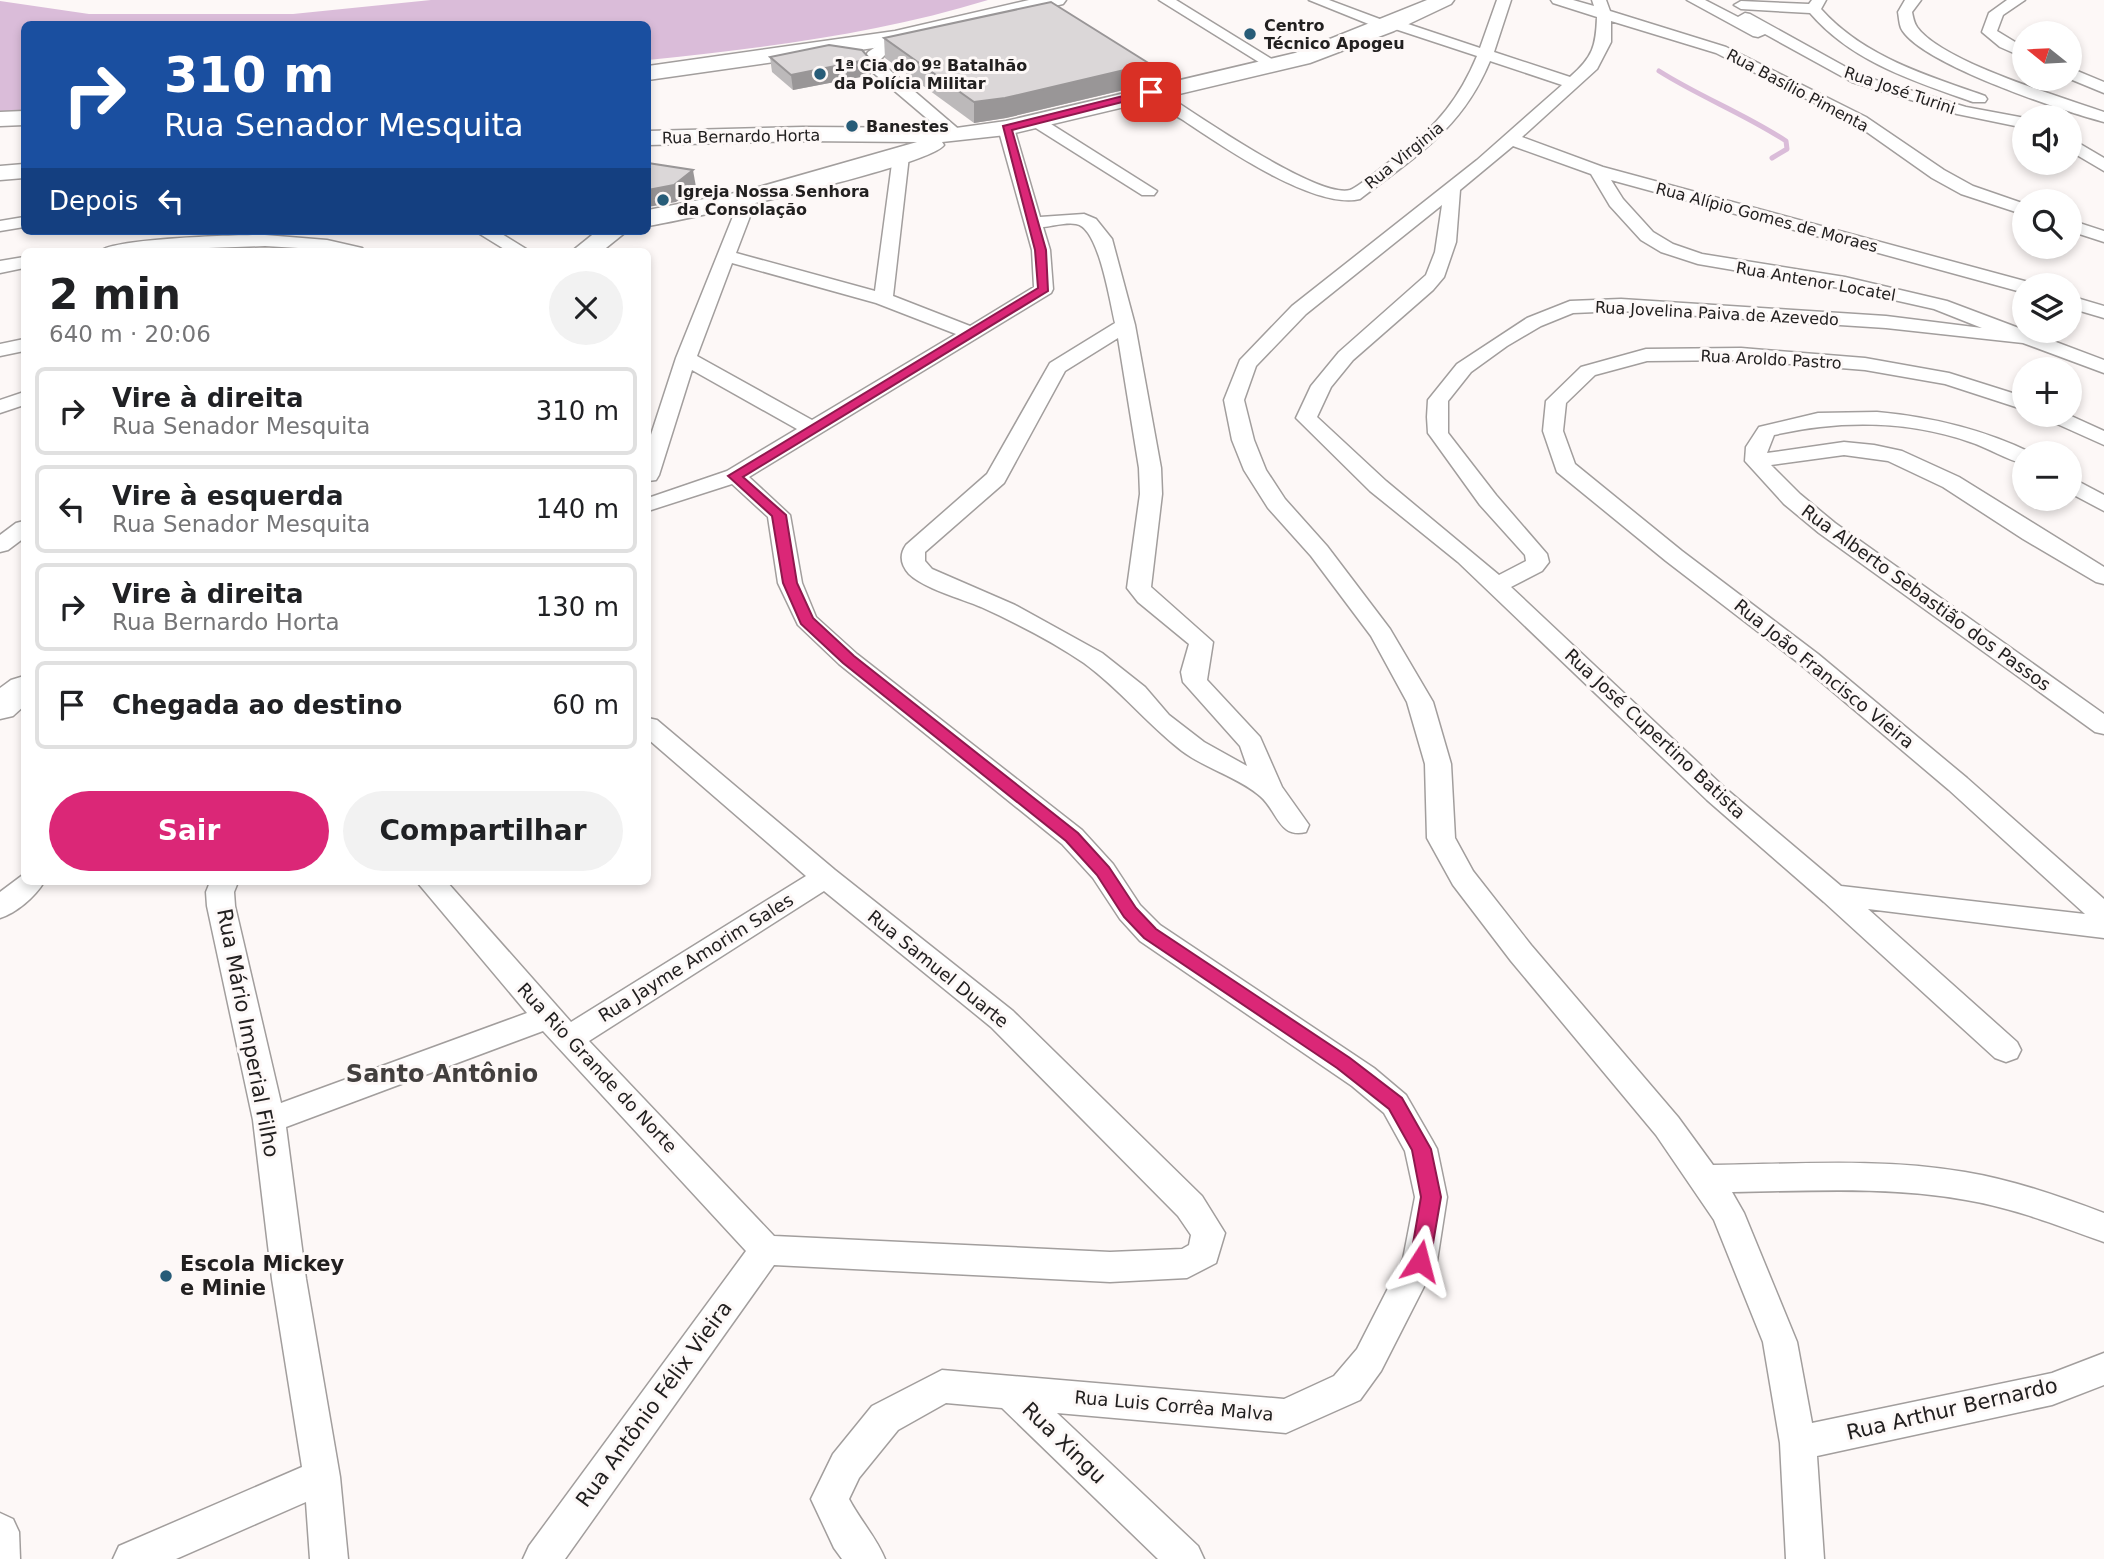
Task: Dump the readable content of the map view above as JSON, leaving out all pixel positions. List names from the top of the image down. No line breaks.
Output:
{"streets":{"main road":["Rua Bernardo Horta"],"street":["Rua Basílio Pimenta","Rua José Turini","Rua Virginia","Rua Alípio Gomes de Moraes","Rua Antenor Locatel","Rua Jovelina Paiva de Azevedo","Rua Aroldo Pastro","Rua Alberto Sebastião dos Passos","Rua João Francisco Vieira","Rua José Cupertino Batista","Rua Jayme Amorim Sales","Rua Samuel Duarte","Rua Mário Imperial Filho","Rua Rio Grande do Norte","Rua Antônio Félix Vieira","Rua Luis Corrêa Malva","Rua Arthur Bernardo","Rua Xingu"]},"crossings":[["Rua Bernardo Horta","Rua Virginia"],["Rua Alípio Gomes de Moraes","Rua Antenor Locatel"],["Rua Jovelina Paiva de Azevedo","Rua José Cupertino Batista"],["Rua Aroldo Pastro","Rua João Francisco Vieira"],["Rua Jayme Amorim Sales","Rua Samuel Duarte"],["Rua Jayme Amorim Sales","Rua Mário Imperial Filho"],["Rua Jayme Amorim Sales","Rua Rio Grande do Norte"],["Rua Samuel Duarte","Rua Rio Grande do Norte"],["Rua Samuel Duarte","Rua Antônio Félix Vieira"],["Rua Rio Grande do Norte","Rua Antônio Félix Vieira"],["Rua Luis Corrêa Malva","Rua Xingu"]],"districts":["Santo Antônio"],"places":["Centro Técnico Apogeu","1ª Cia do 9º Batalhão da Polícia Militar","Banestes","Igreja Nossa Senhora da Consolação","Escola Mickey e Minie"],"north":"left","page":{"map_buttons":["+","−"],"turn":["310 m","Rua Senador Mesquita"],"then":"Depois","heading":["2 min","640 m · 20:06"],"list":[{"name":"Vire à direita","note":"Rua Senador Mesquita","value":"310 m"},{"name":"Vire à esquerda","note":"Rua Senador Mesquita","value":"140 m"},{"name":"Vire à direita","note":"Rua Bernardo Horta","value":"130 m"},{"name":"Chegada ao destino","value":"60 m"}],"buttons":["Sair","Compartilhar"]}}
